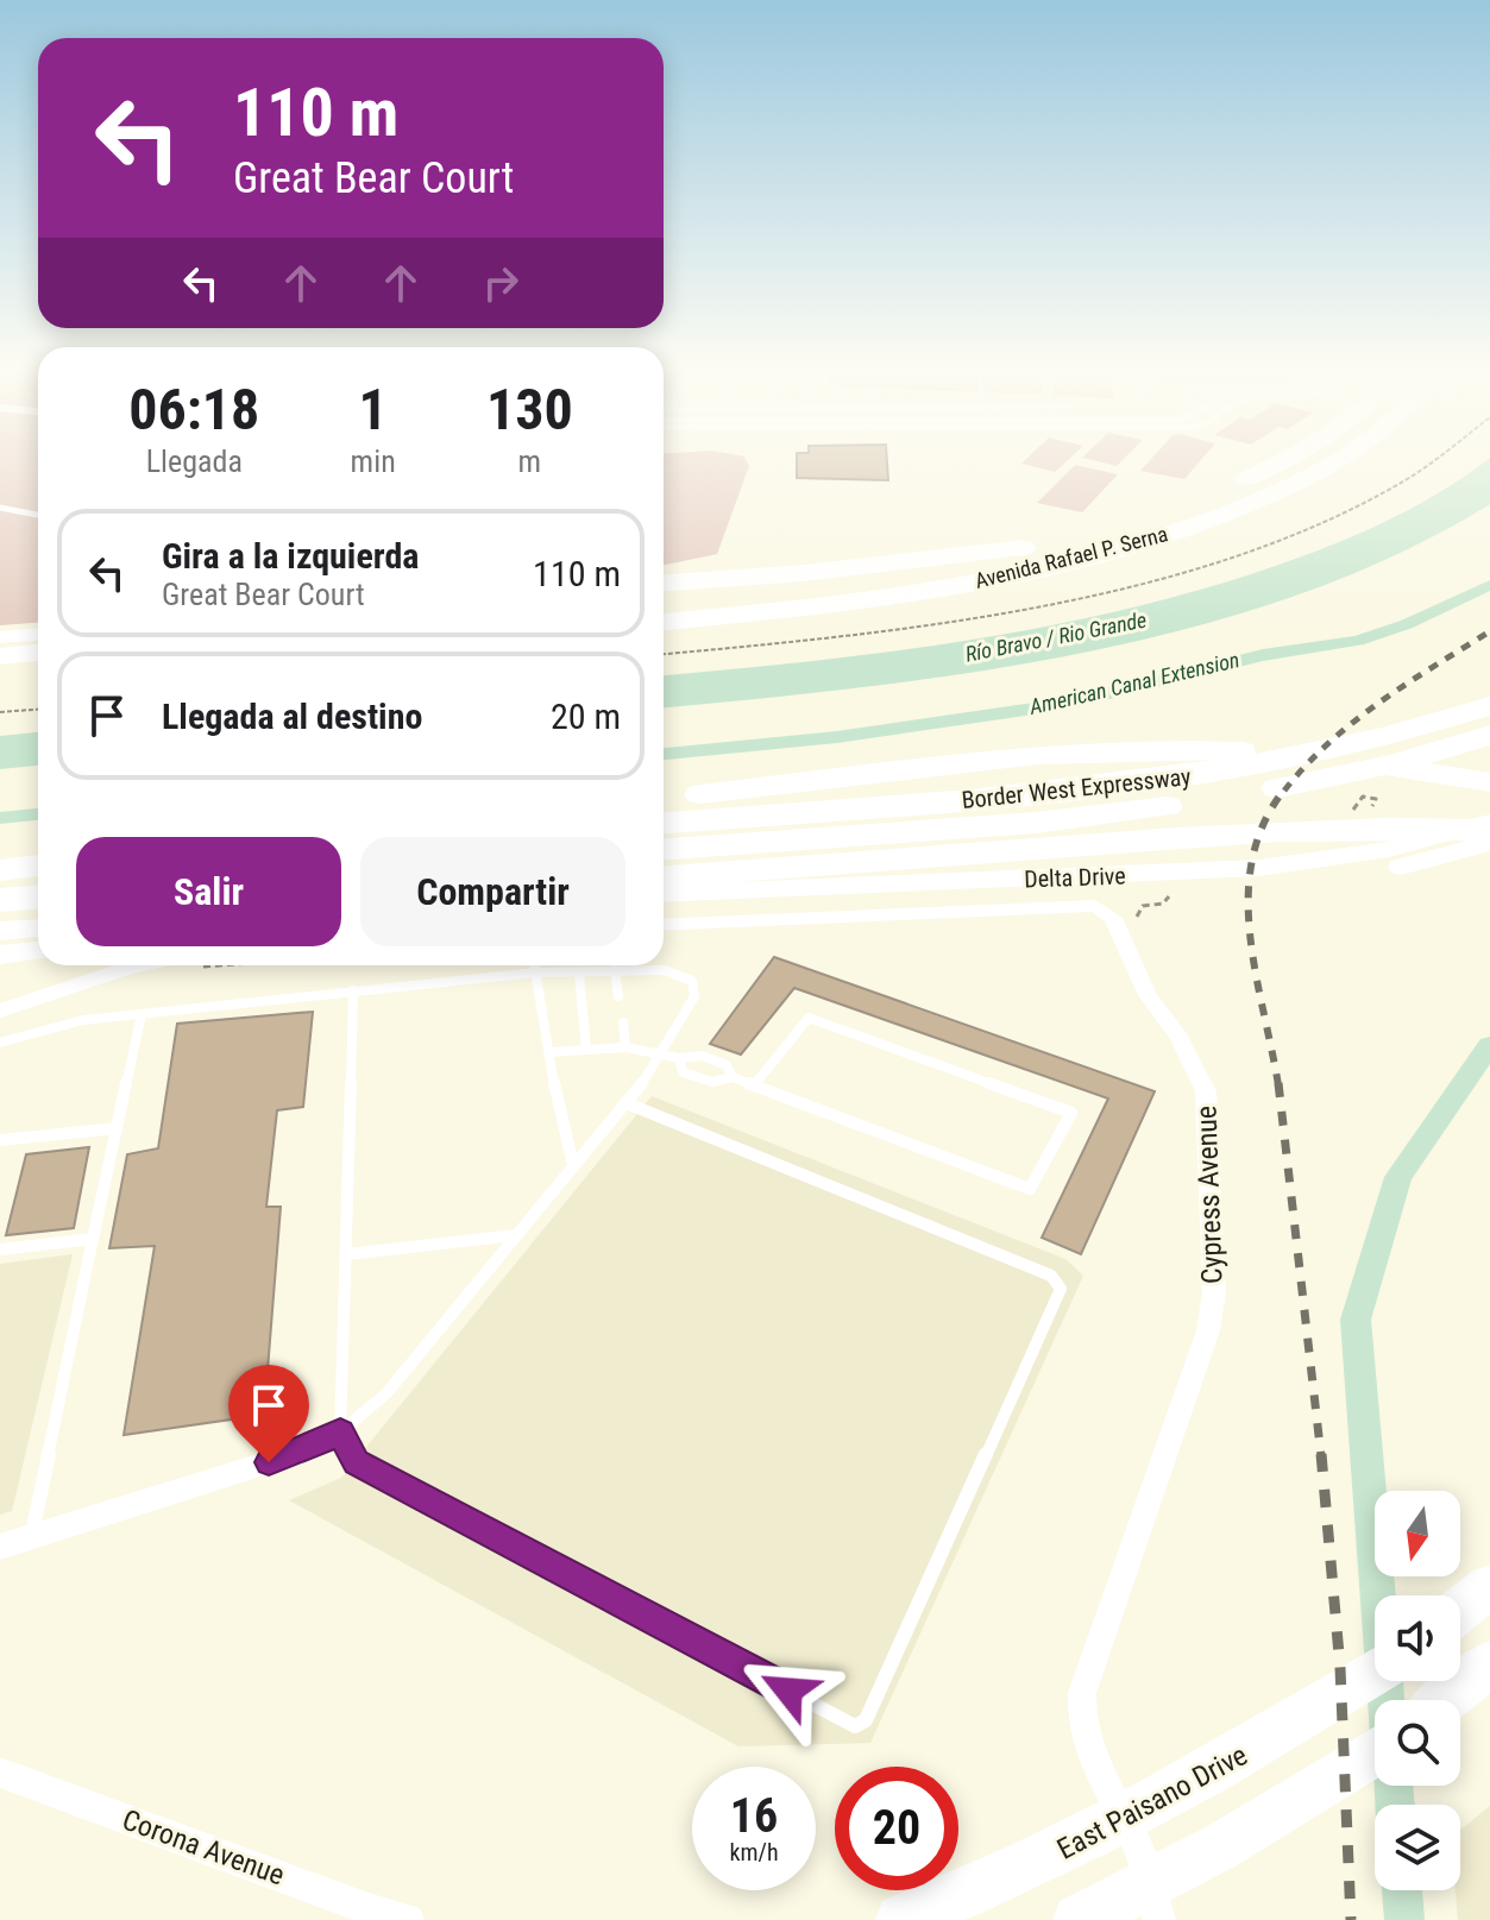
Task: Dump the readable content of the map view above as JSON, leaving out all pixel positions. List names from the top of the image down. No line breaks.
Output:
{"streets":{"highway":["Avenida Rafael P. Serna","Border West Expressway"],"main road":["Delta Drive","East Paisano Drive"],"street":["Cypress Avenue","Corona Avenue"]},"water":["Río Bravo / Rio Grande","American Canal Extension"],"north":"bottom","page":{"turn":["110 m","Great Bear Court"],"eta":["06:18","Llegada","1","min","130","m"],"list":[{"name":"Gira a la izquierda","note":"Great Bear Court","value":"110 m"},{"name":"Llegada al destino","value":"20 m"}],"buttons":["Salir","Compartir"],"speed":"16 km/h","limit":"20"}}
